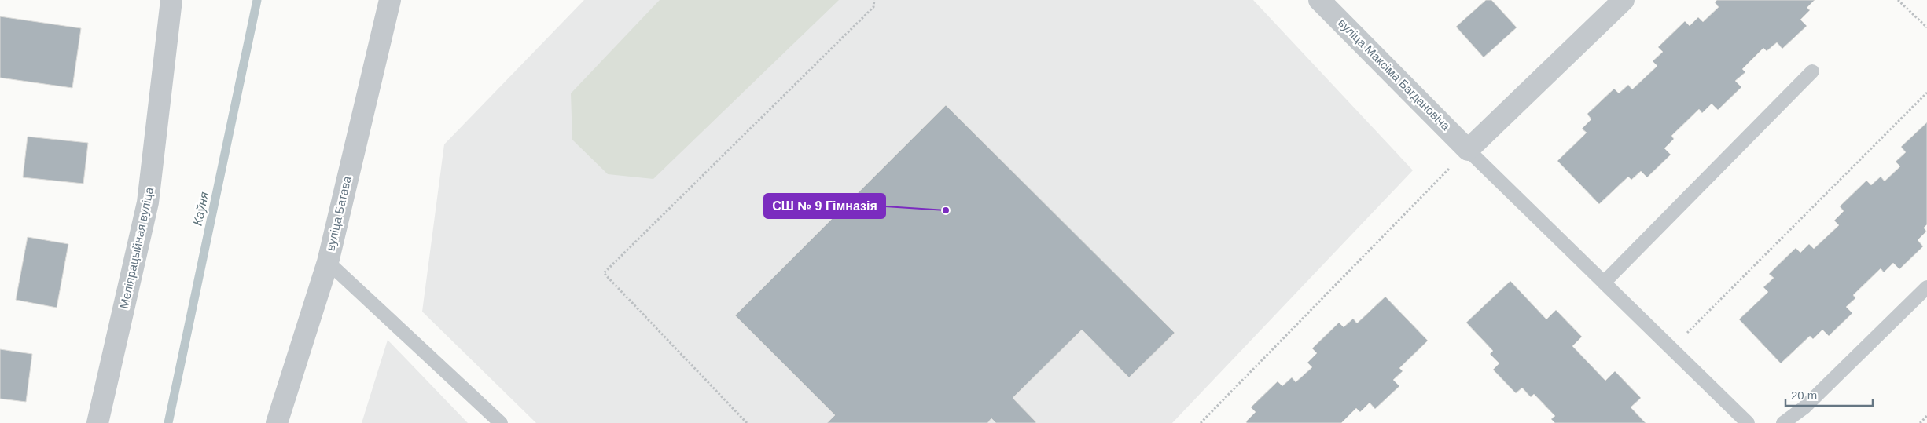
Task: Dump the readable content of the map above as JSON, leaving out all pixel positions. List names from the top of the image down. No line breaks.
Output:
{"streets":{"street":["вуліца Максіма Багдановіча","вуліца Батава","Меліярацыйная вуліца"]},"water":["Каўня"],"places":["СШ № 9 Гімназія"],"scale_bar":"20 m"}
